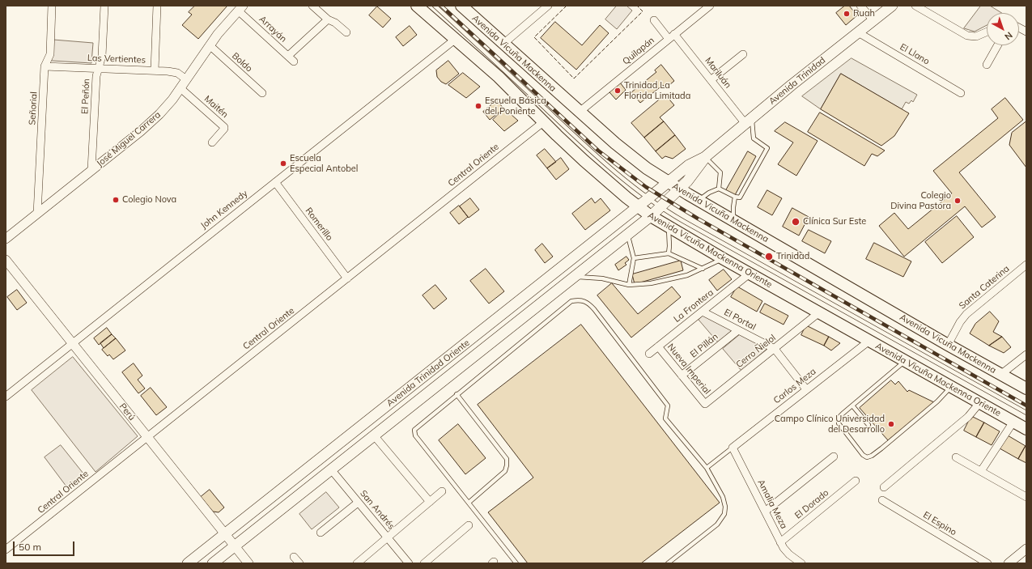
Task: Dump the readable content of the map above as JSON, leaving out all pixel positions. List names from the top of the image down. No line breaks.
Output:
{"streets":{"main road":["Avenida Vicuña Mackenna","Avenida Trinidad","Avenida Vicuña Mackenna Oriente","Avenida Trinidad Oriente"],"street":["Arrayán","Quilapán","El Llano","Las Vertientes","Boldo","Mariluán","El Peñón","Maitén","Señorial","José Miguel Carrera","Central Oriente","John Kennedy","Romerillo","Santa Caterina","La Frontera","El Portal","El Pillán","Cerro Ñielol","Nueva Imperial","Carlos Meza","Perú","Amalia Meza","El Dorado","San Andrés","El Espino"]},"crossings":[["Arrayán","José Miguel Carrera"],["Quilapán","Avenida Vicuña Mackenna"],["Quilapán","Mariluán"],["Avenida Vicuña Mackenna","Avenida Trinidad"],["Avenida Vicuña Mackenna","Santa Caterina"],["Avenida Vicuña Mackenna","Avenida Trinidad Oriente"],["El Llano","Avenida Trinidad"],["Las Vertientes","El Peñón"],["Las Vertientes","Señorial"],["Las Vertientes","José Miguel Carrera"],["Boldo","José Miguel Carrera"],["Mariluán","Avenida Trinidad"],["Avenida Trinidad","Avenida Trinidad Oriente"],["El Peñón","José Miguel Carrera"],["Maitén","José Miguel Carrera"],["Señorial","José Miguel Carrera"],["Central Oriente","Romerillo"],["Central Oriente","Avenida Vicuña Mackenna Oriente"],["Central Oriente","Perú"],["John Kennedy","Romerillo"],["John Kennedy","Avenida Vicuña Mackenna Oriente"],["John Kennedy","Perú"],["Avenida Vicuña Mackenna Oriente","La Frontera"],["Avenida Vicuña Mackenna Oriente","Cerro Ñielol"],["Avenida Vicuña Mackenna Oriente","Avenida Trinidad Oriente"],["Avenida Vicuña Mackenna Oriente","Carlos Meza"],["La Frontera","El Portal"],["La Frontera","Nueva Imperial"],["El Portal","El Pillán"],["El Portal","Cerro Ñielol"],["El Portal","Carlos Meza"],["El Pillán","Nueva Imperial"],["Cerro Ñielol","Nueva Imperial"],["Avenida Trinidad Oriente","Perú"],["Avenida Trinidad Oriente","San Andrés"],["Carlos Meza","Amalia Meza"],["Amalia Meza","El Dorado"]],"places":["Ruah","Trinidad La Florida Limitada","Escuela Básica del Poniente","Escuela Especial Antobel","Colegio Nova","Colegio Divina Pastora","Clínica Sur Este","Trinidad","Campo Clínico Universidad del Desarrollo"],"scale_bar":"50 m","north":"bottom right"}
